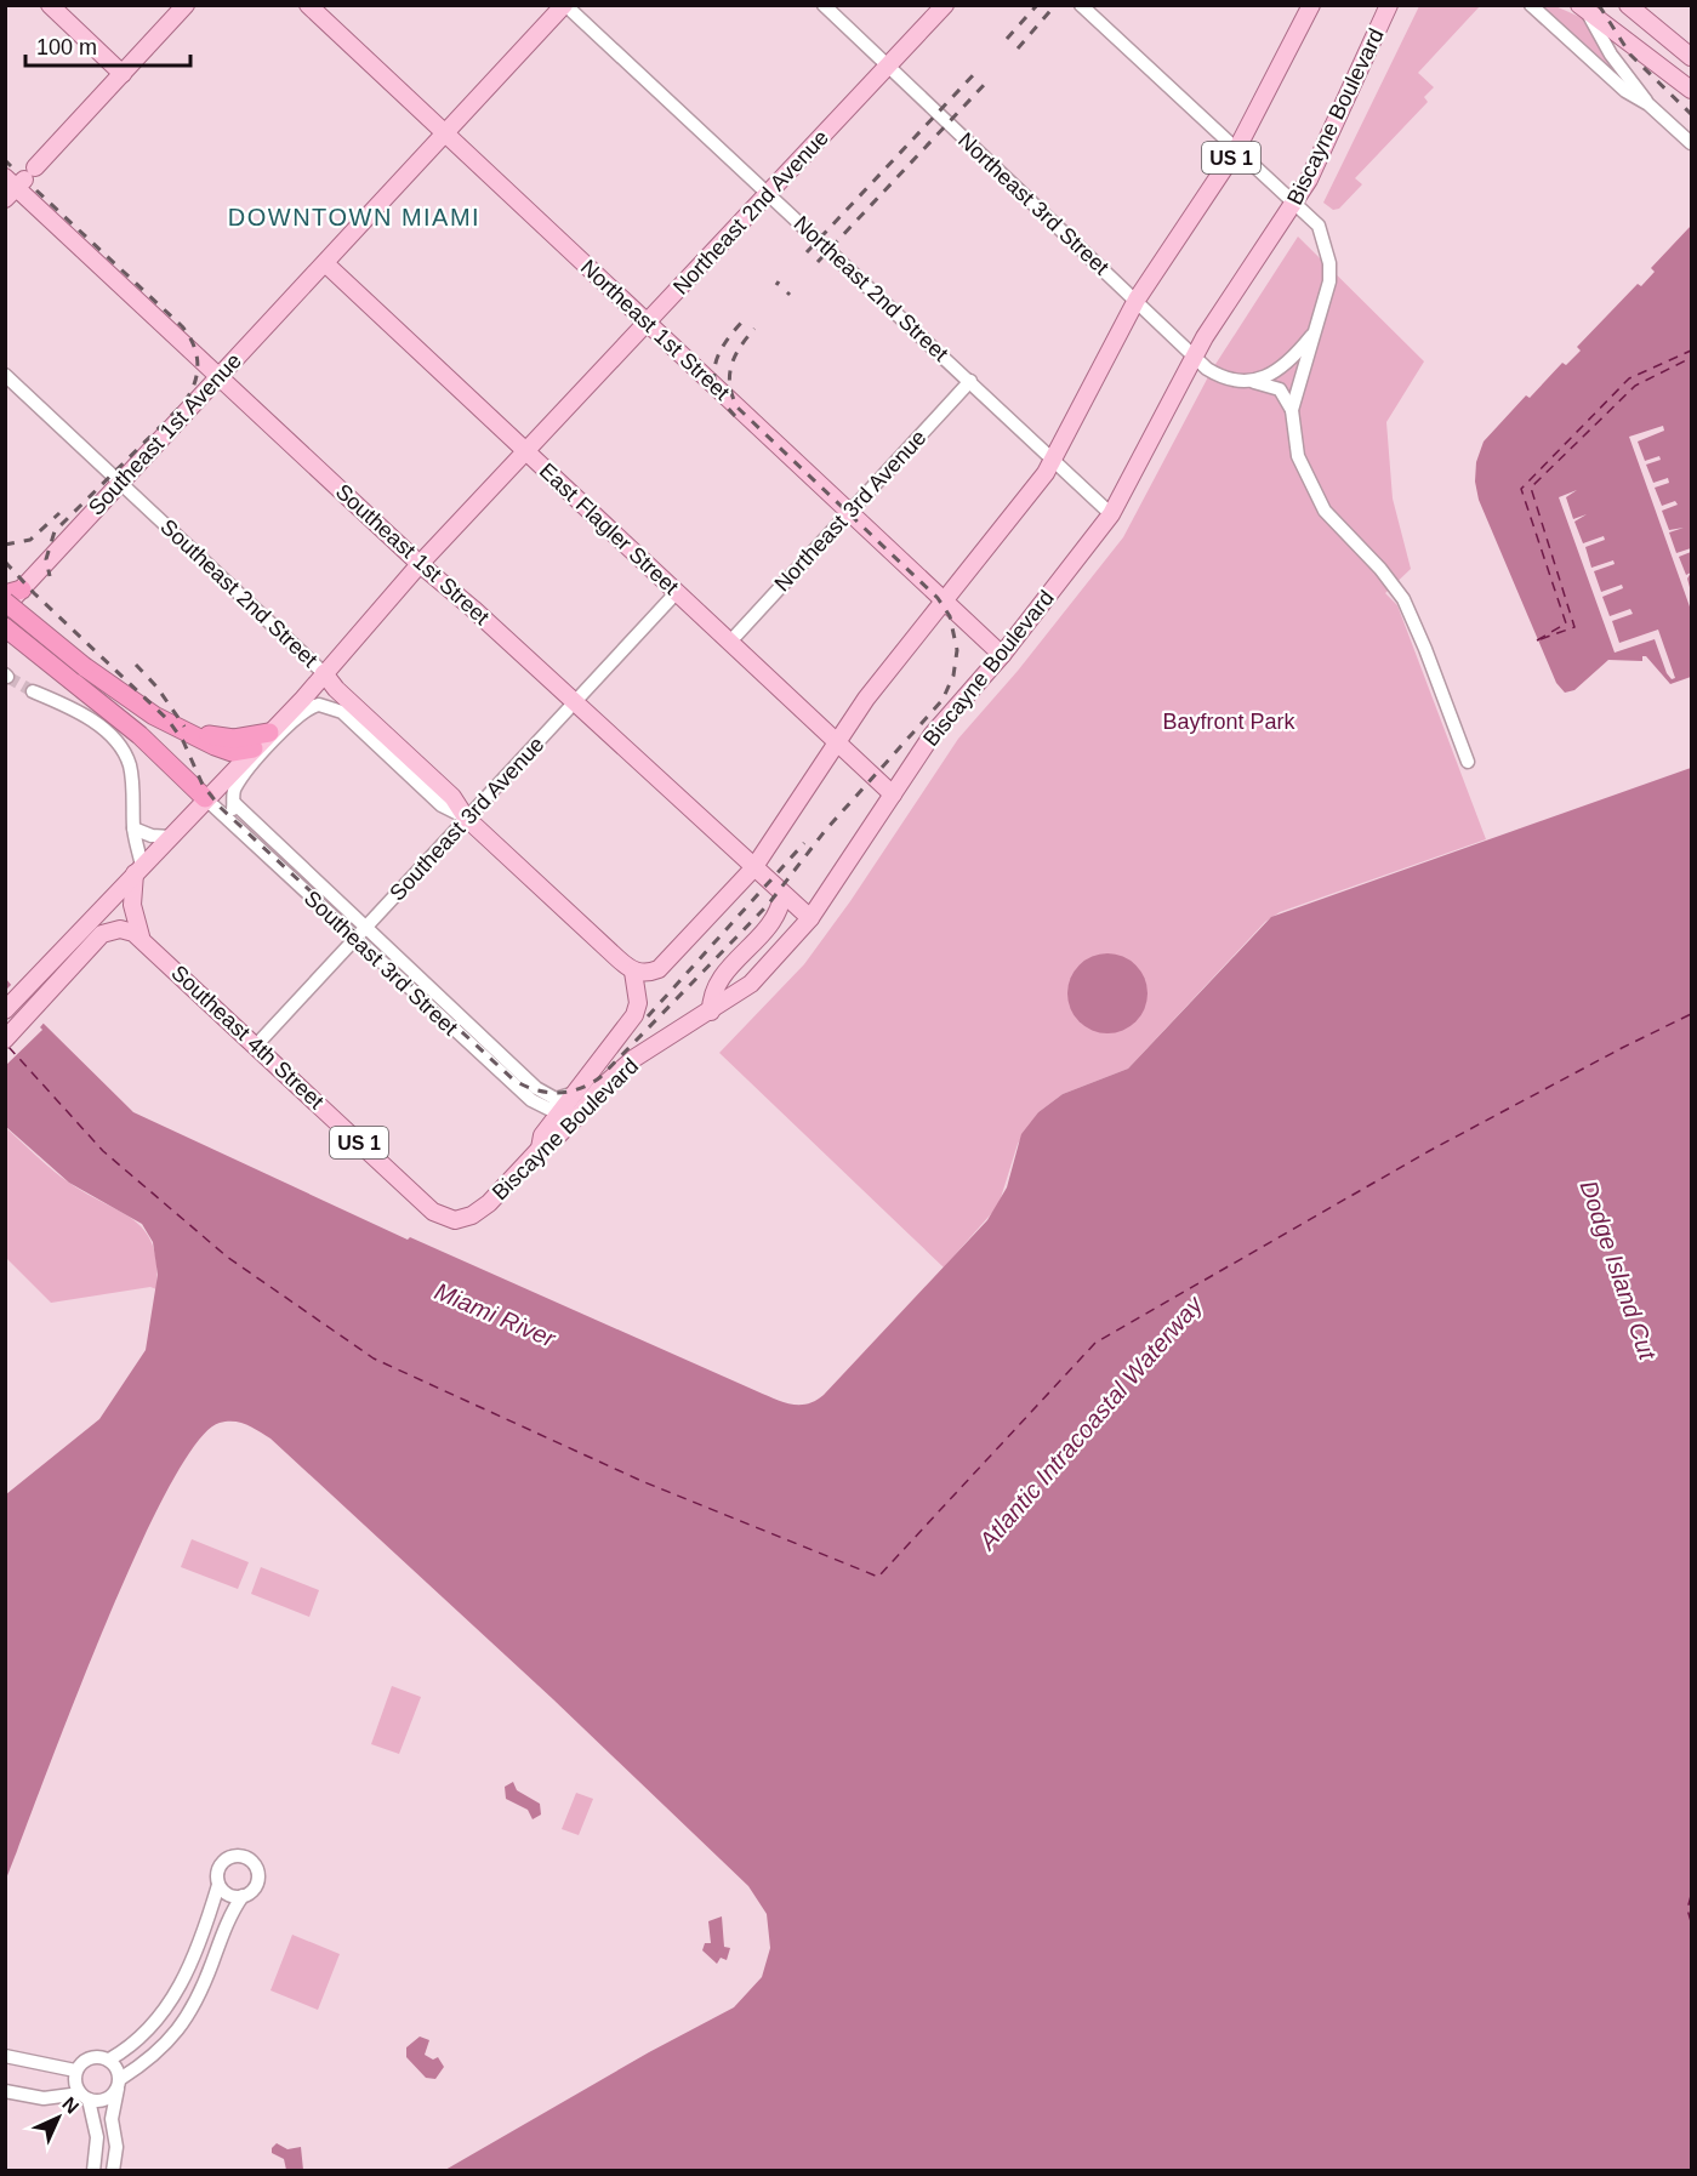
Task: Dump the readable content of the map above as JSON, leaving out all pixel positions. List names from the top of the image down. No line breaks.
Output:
{"streets":{"main road":["Biscayne Boulevard","US 1","Northeast 2nd Avenue","Northeast 1st Street","Southeast 1st Avenue","East Flagler Street","Southeast 1st Street","Southeast 2nd Street","Southeast 4th Street"],"street":["Northeast 3rd Street","Northeast 2nd Street","Northeast 3rd Avenue","Southeast 3rd Avenue","Southeast 3rd Street"]},"crossings":[["Biscayne Boulevard","Northeast 3rd Street"],["Biscayne Boulevard","Northeast 2nd Street"],["Biscayne Boulevard","Northeast 1st Street"],["Biscayne Boulevard","East Flagler Street"],["Biscayne Boulevard","Southeast 1st Street"],["Biscayne Boulevard","Southeast 4th Street"],["US 1","Northeast 3rd Street"],["US 1","Northeast 2nd Street"],["US 1","Northeast 1st Street"],["US 1","East Flagler Street"],["US 1","Southeast 1st Street"],["US 1","Southeast 2nd Street"],["Northeast 3rd Street","Northeast 2nd Avenue"],["Northeast 2nd Avenue","Northeast 2nd Street"],["Northeast 2nd Avenue","Northeast 1st Street"],["Northeast 2nd Avenue","East Flagler Street"],["Northeast 2nd Avenue","Southeast 1st Street"],["Northeast 2nd Avenue","Southeast 2nd Street"],["Northeast 2nd Avenue","Southeast 3rd Street"],["Northeast 2nd Street","Southeast 1st Avenue"],["Northeast 2nd Street","Northeast 3rd Avenue"],["Northeast 1st Street","Southeast 1st Avenue"],["Northeast 1st Street","Northeast 3rd Avenue"],["Southeast 1st Avenue","East Flagler Street"],["Southeast 1st Avenue","Southeast 1st Street"],["Southeast 1st Avenue","Southeast 2nd Street"],["Northeast 3rd Avenue","East Flagler Street"],["East Flagler Street","Southeast 3rd Avenue"],["Southeast 1st Street","Southeast 3rd Avenue"],["Southeast 2nd Street","Southeast 3rd Avenue"],["Southeast 3rd Avenue","Southeast 3rd Street"],["Southeast 3rd Avenue","Southeast 4th Street"]],"districts":["DOWNTOWN MIAMI"],"water":["Dodge Island Cut","Miami River","Atlantic Intracoastal Waterway"],"parks":["Bayfront Park"],"scale_bar":"100 m","north":"top right"}
